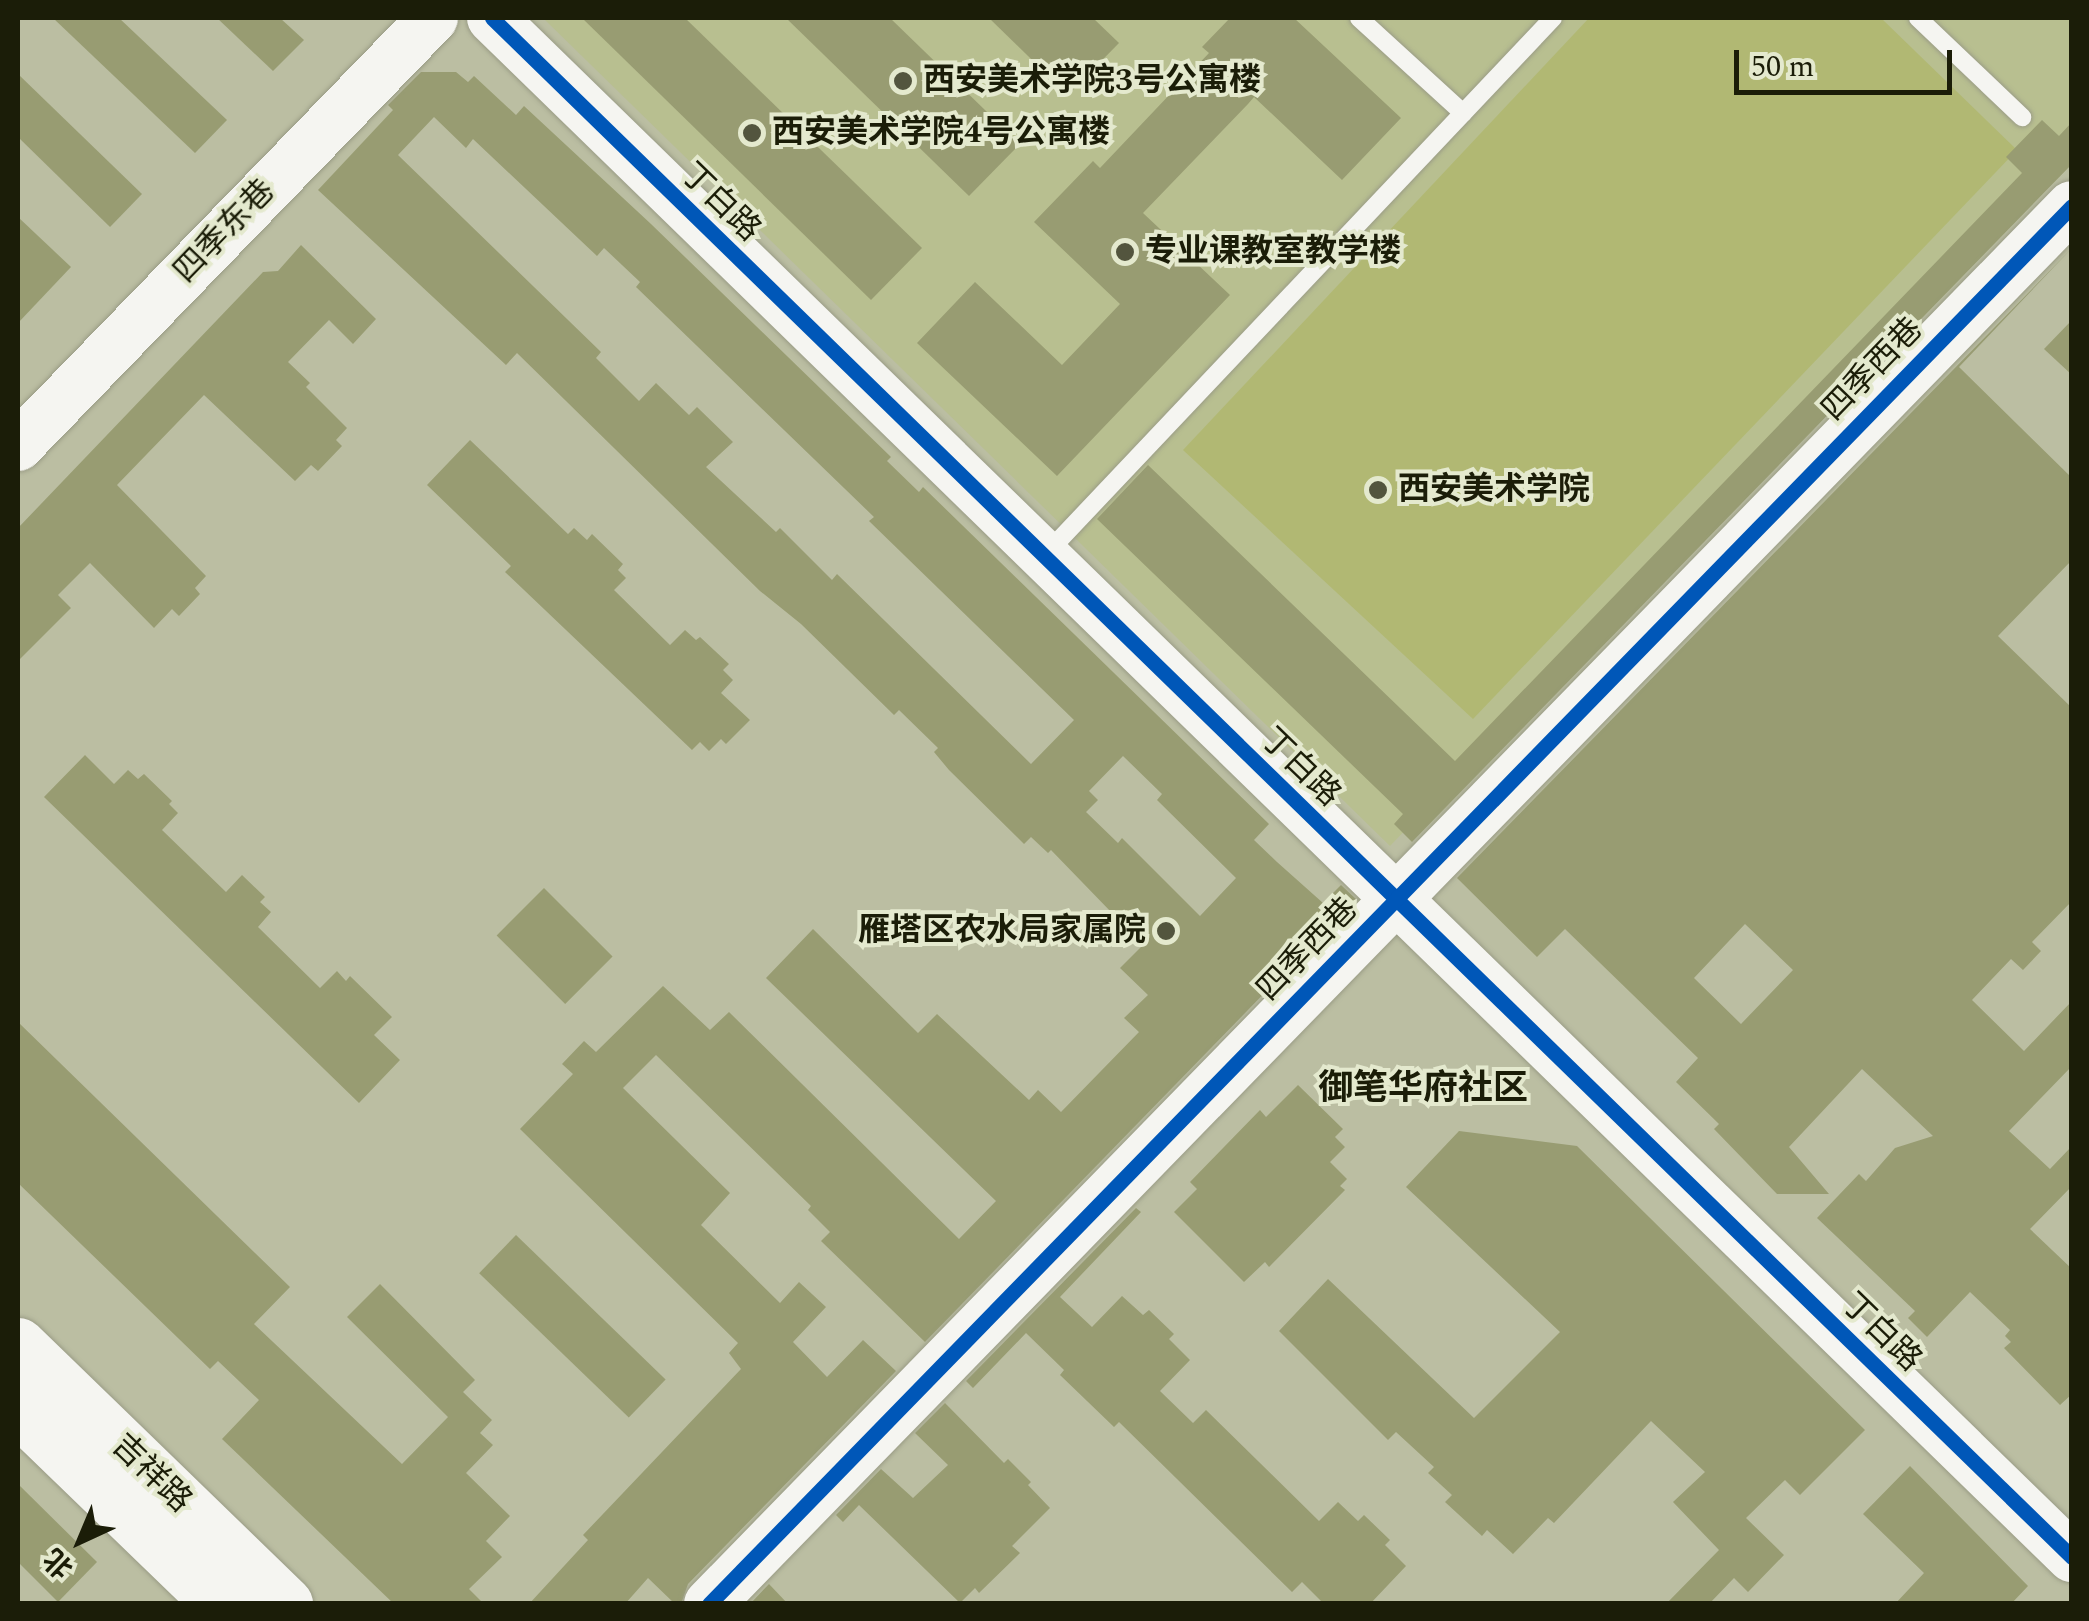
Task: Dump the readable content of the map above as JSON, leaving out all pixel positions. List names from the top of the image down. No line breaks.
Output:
{"streets":{"main road":["吉祥路"],"street":["丁白路","四季东巷","四季西巷"]},"crossings":[["丁白路","四季西巷"]],"districts":["御笔华府社区"],"places":["西安美术学院3号公寓楼","西安美术学院4号公寓楼","专业课教室教学楼","西安美术学院","雁塔区农水局家属院"],"scale_bar":"50 m","north":"bottom left"}
